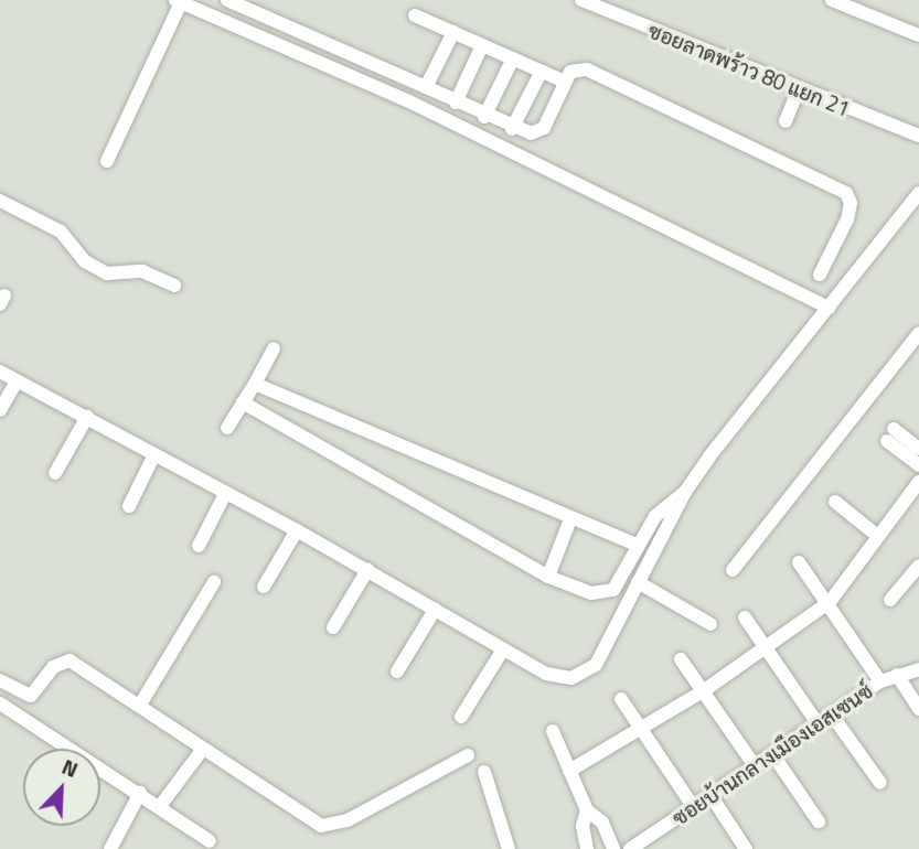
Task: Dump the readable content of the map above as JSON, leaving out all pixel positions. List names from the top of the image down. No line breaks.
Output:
{"streets":{"street":["ซอยลาดพร้าว 80 แยก 21","ซอยบ้านกลางเมืองเอสเซนซ์"]},"north":"top right"}
